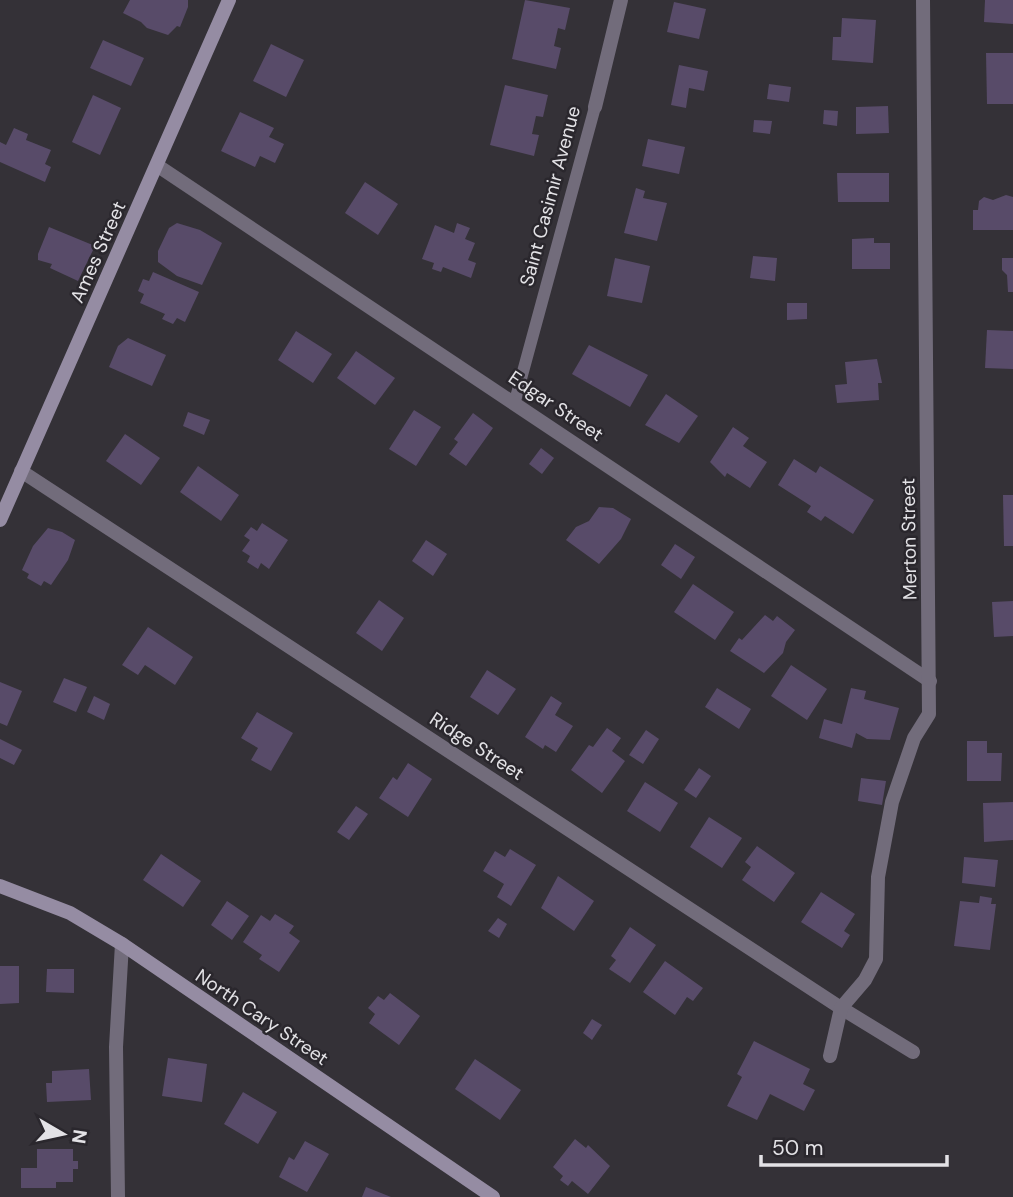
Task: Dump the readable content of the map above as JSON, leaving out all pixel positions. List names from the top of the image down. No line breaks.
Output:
{"streets":{"street":["Saint Casimir Avenue","Ames Street","Edgar Street","Merton Street","Ridge Street","North Cary Street"]},"crossings":[["Saint Casimir Avenue","Edgar Street"],["Ames Street","Edgar Street"],["Ames Street","Ridge Street"],["Edgar Street","Merton Street"],["Merton Street","Ridge Street"]],"scale_bar":"50 m","north":"right"}
